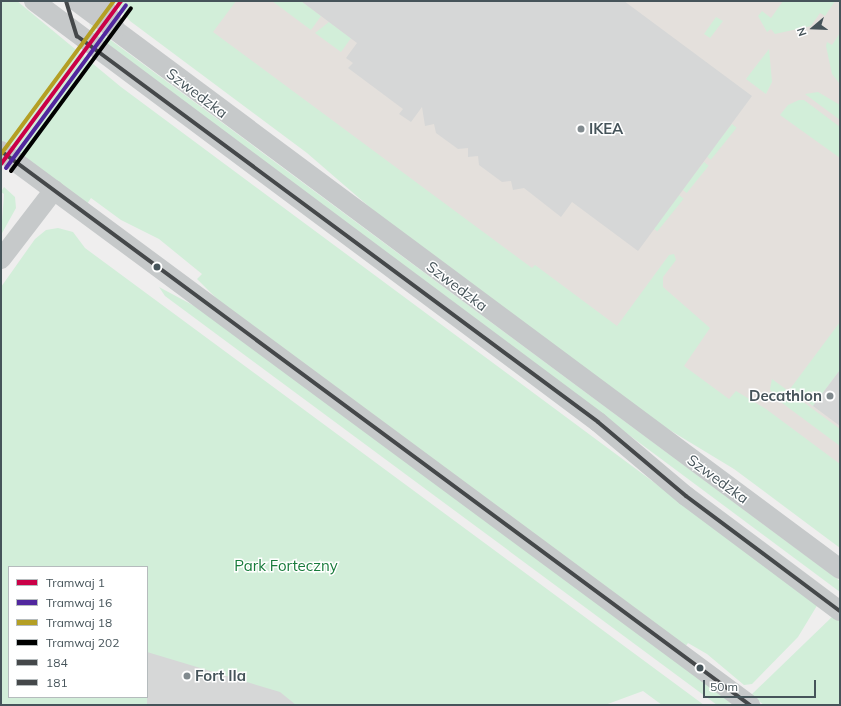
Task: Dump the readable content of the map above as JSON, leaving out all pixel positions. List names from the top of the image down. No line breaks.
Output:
{"streets":{"street":["Szwedzka"]},"parks":["Park Forteczny"],"places":["IKEA","Decathlon","Fort IIa"],"lines":["tram line 1","tram line 18","transit line 181","tram line 16","tram line 202","transit line 184"],"legend":["Tramwaj 1","Tramwaj 16","Tramwaj 18","Tramwaj 202","184","181"],"scale_bar":"50 m","north":"left"}
